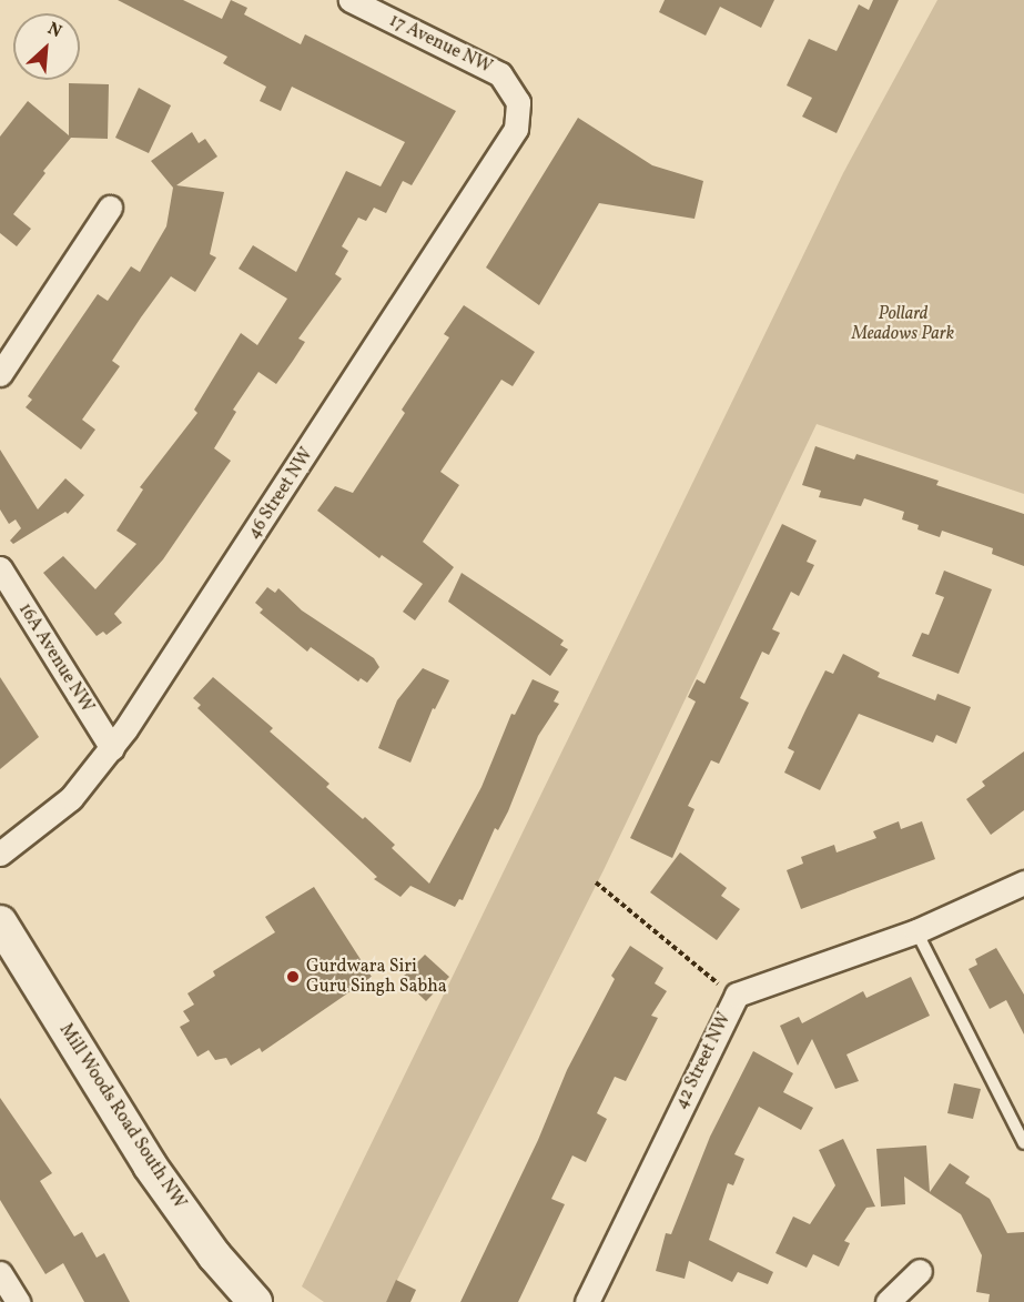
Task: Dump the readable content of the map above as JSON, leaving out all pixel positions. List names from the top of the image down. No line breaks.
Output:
{"streets":{"street":["17 Avenue NW","46 Street NW","16A Avenue NW","42 Street NW","Mill Woods Road South NW"]},"crossings":[["17 Avenue NW","46 Street NW"],["46 Street NW","16A Avenue NW"]],"parks":["Pollard Meadows Park"],"places":["Gurdwara Siri Guru Singh Sabha"],"north":"top right"}
